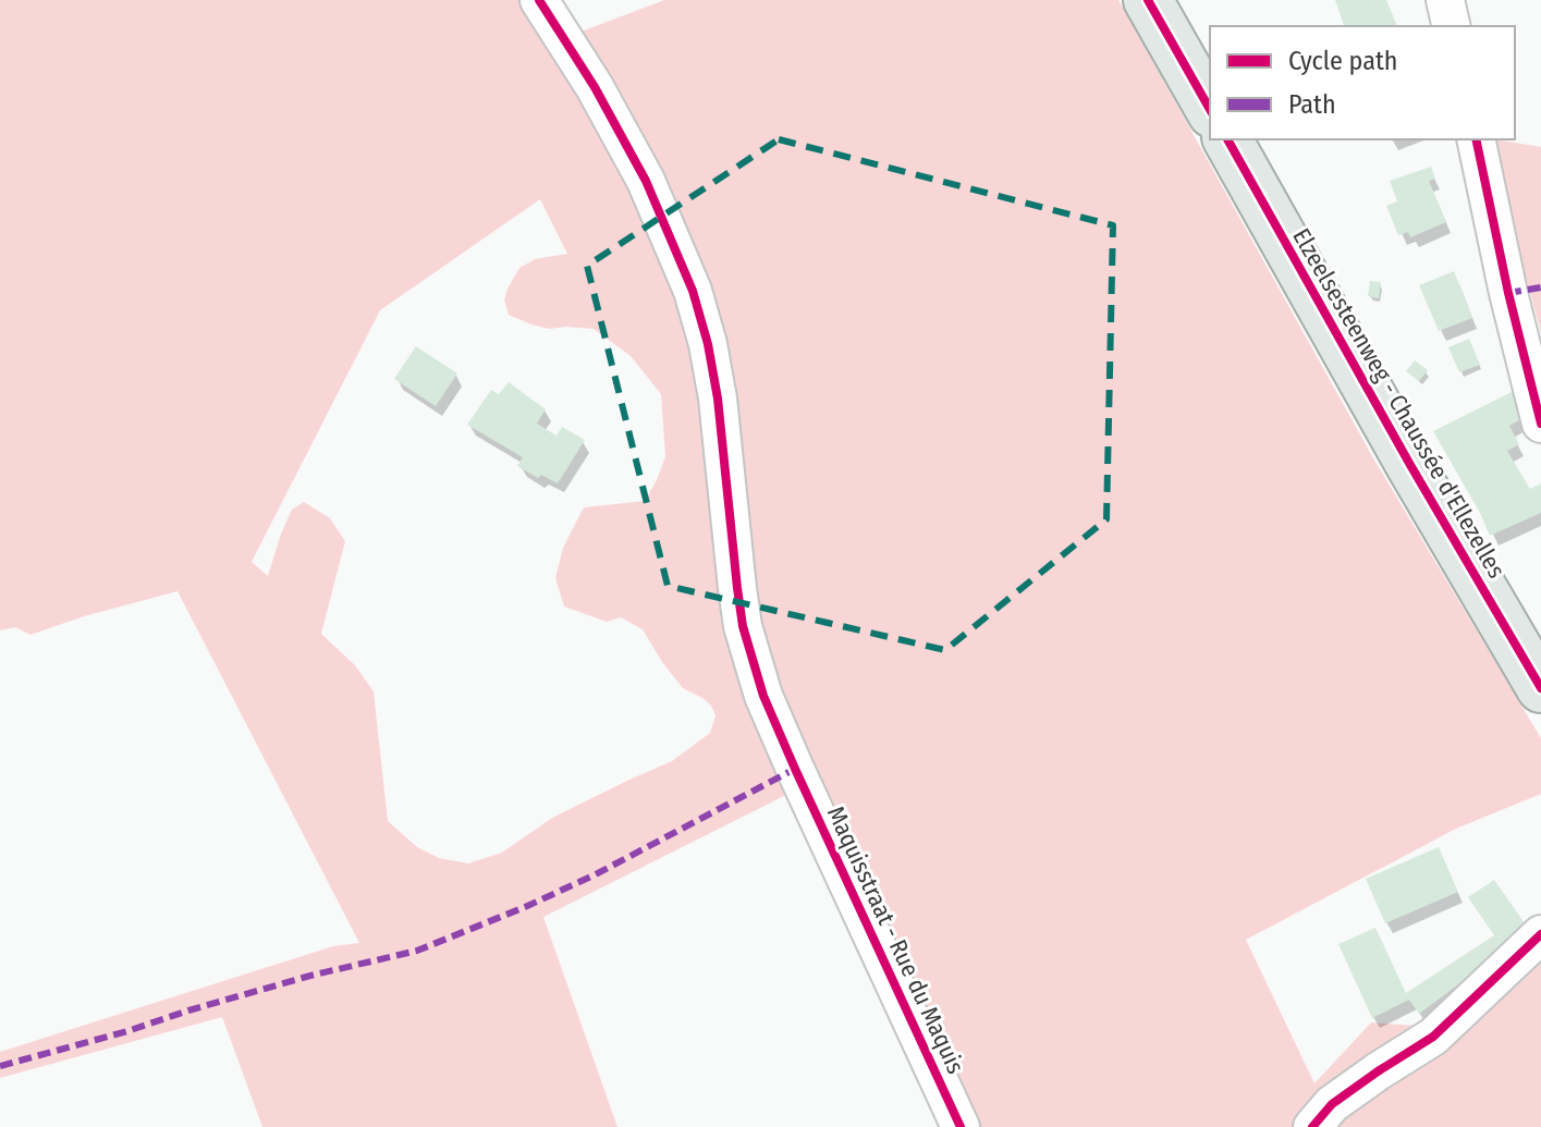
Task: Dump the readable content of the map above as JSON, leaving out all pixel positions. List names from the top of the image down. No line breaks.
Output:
{"streets":{"main road":["Elzeelsesteenweg - Chaussée d'Ellezelles"],"street":["Maquisstraat - Rue du Maquis"]},"legend":["Cycle path","Path"]}
